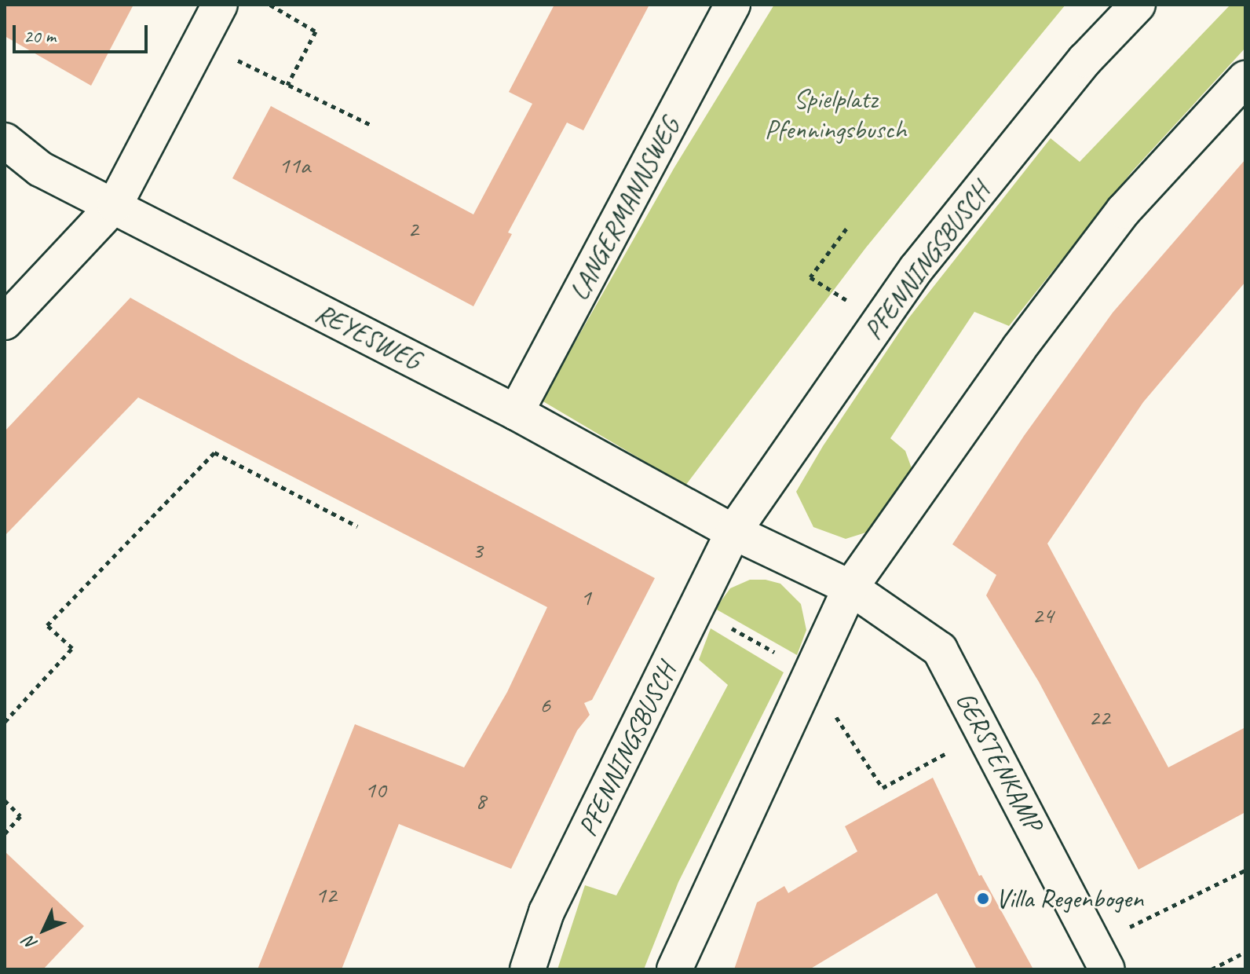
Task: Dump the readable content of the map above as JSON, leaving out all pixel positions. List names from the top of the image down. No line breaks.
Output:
{"streets":{"street":["LANGERMANNSWEG","PFENNINGSBUSCH","REYESWEG","GERSTENKAMP"]},"crossings":[["LANGERMANNSWEG","REYESWEG"],["PFENNINGSBUSCH","REYESWEG"]],"parks":["Spielplatz Pfenningsbusch"],"places":["Villa Regenbogen"],"house_numbers":["11a","2","3","1","24","6","22","10","8","12"],"scale_bar":"20 m","north":"bottom left"}
